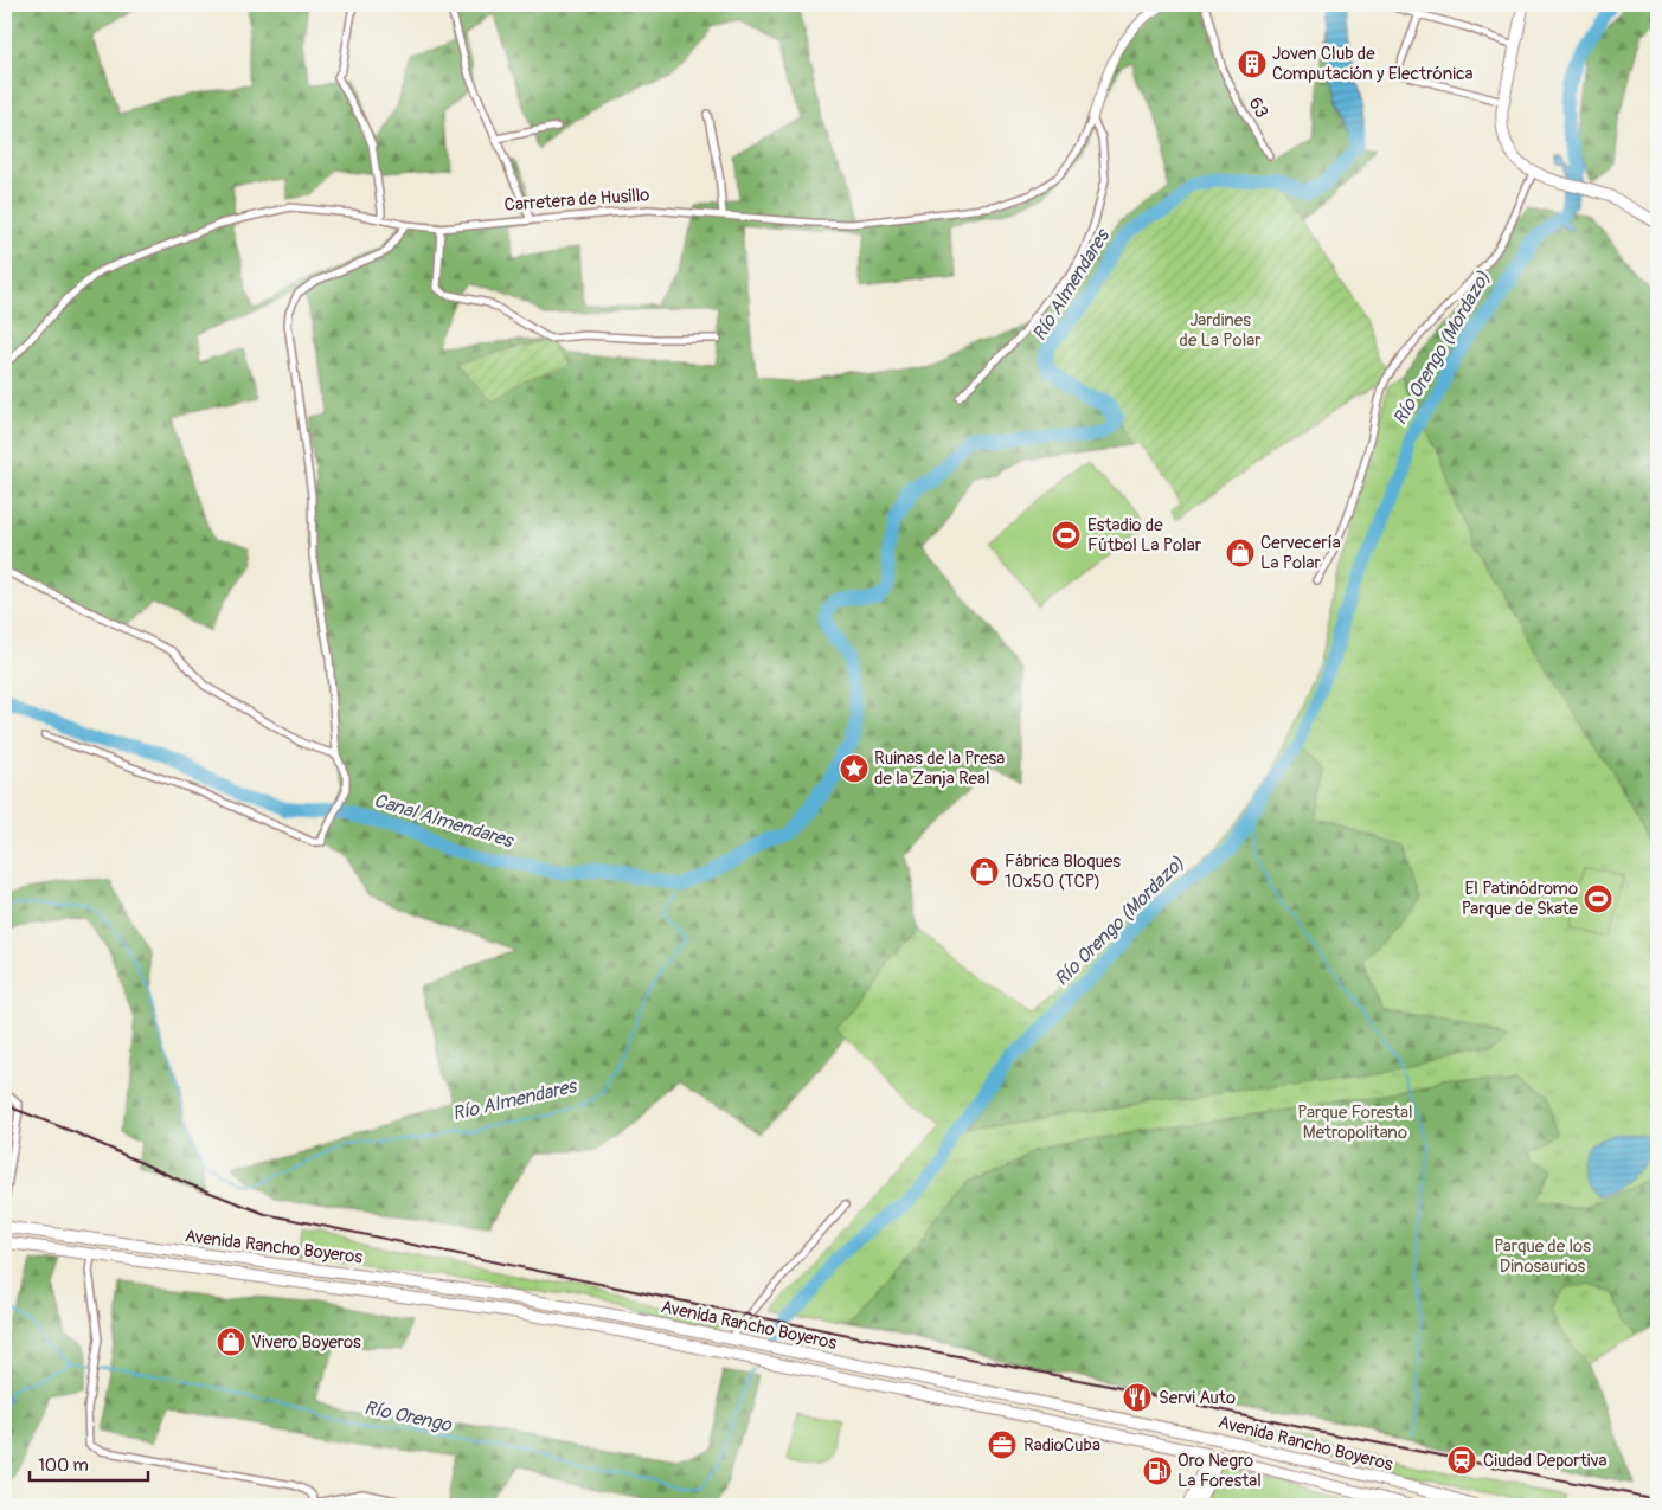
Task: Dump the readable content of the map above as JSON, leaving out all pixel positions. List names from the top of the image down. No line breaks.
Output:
{"streets":{"main road":["Avenida Rancho Boyeros"],"street":["63","Carretera de Husillo"]},"water":["Río Almendares","Río Orengo (Mordazo)","Canal Almendares","Río Orengo"],"parks":["Jardines de La Polar","Parque Forestal Metropolitano","Parque de los Dinosaurios"],"places":{"building":["Joven Club de Computación y Electrónica"],"sports":["Estadio de Fútbol La Polar","El Patinódromo Parque de Skate"],"shop":["Cervecería La Polar","Fábrica Bloques 10x50 (TCP)","Vivero Boyeros"],"place":["Ruinas de la Presa de la Zanja Real"],"restaurant":["Servi Auto"],"office":["RadioCuba"],"station":["Ciudad Deportiva"],"fuel station":["Oro Negro La Forestal"]},"scale_bar":"100 m"}
